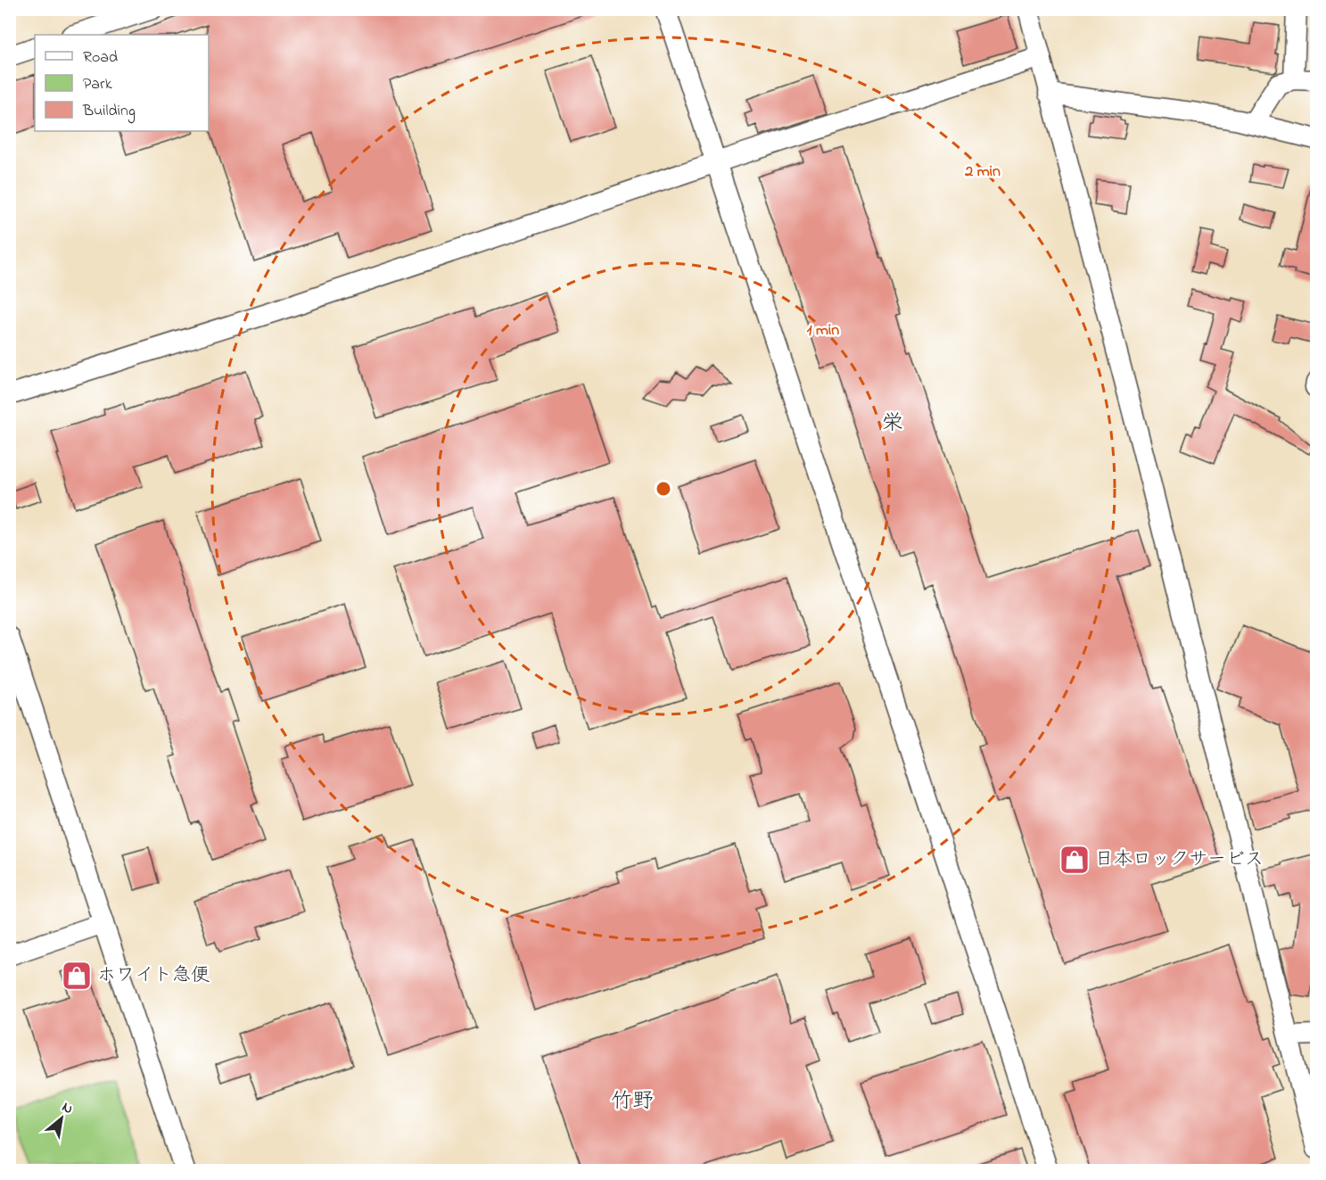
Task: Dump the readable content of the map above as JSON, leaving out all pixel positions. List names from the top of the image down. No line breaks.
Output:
{"districts":["栄","竹野"],"places":{"shop":["日本ロックサービス","ホワイト急便"]},"legend":["Road","Park","Building"],"north":"top right","rings":["2 min","1 min"]}
